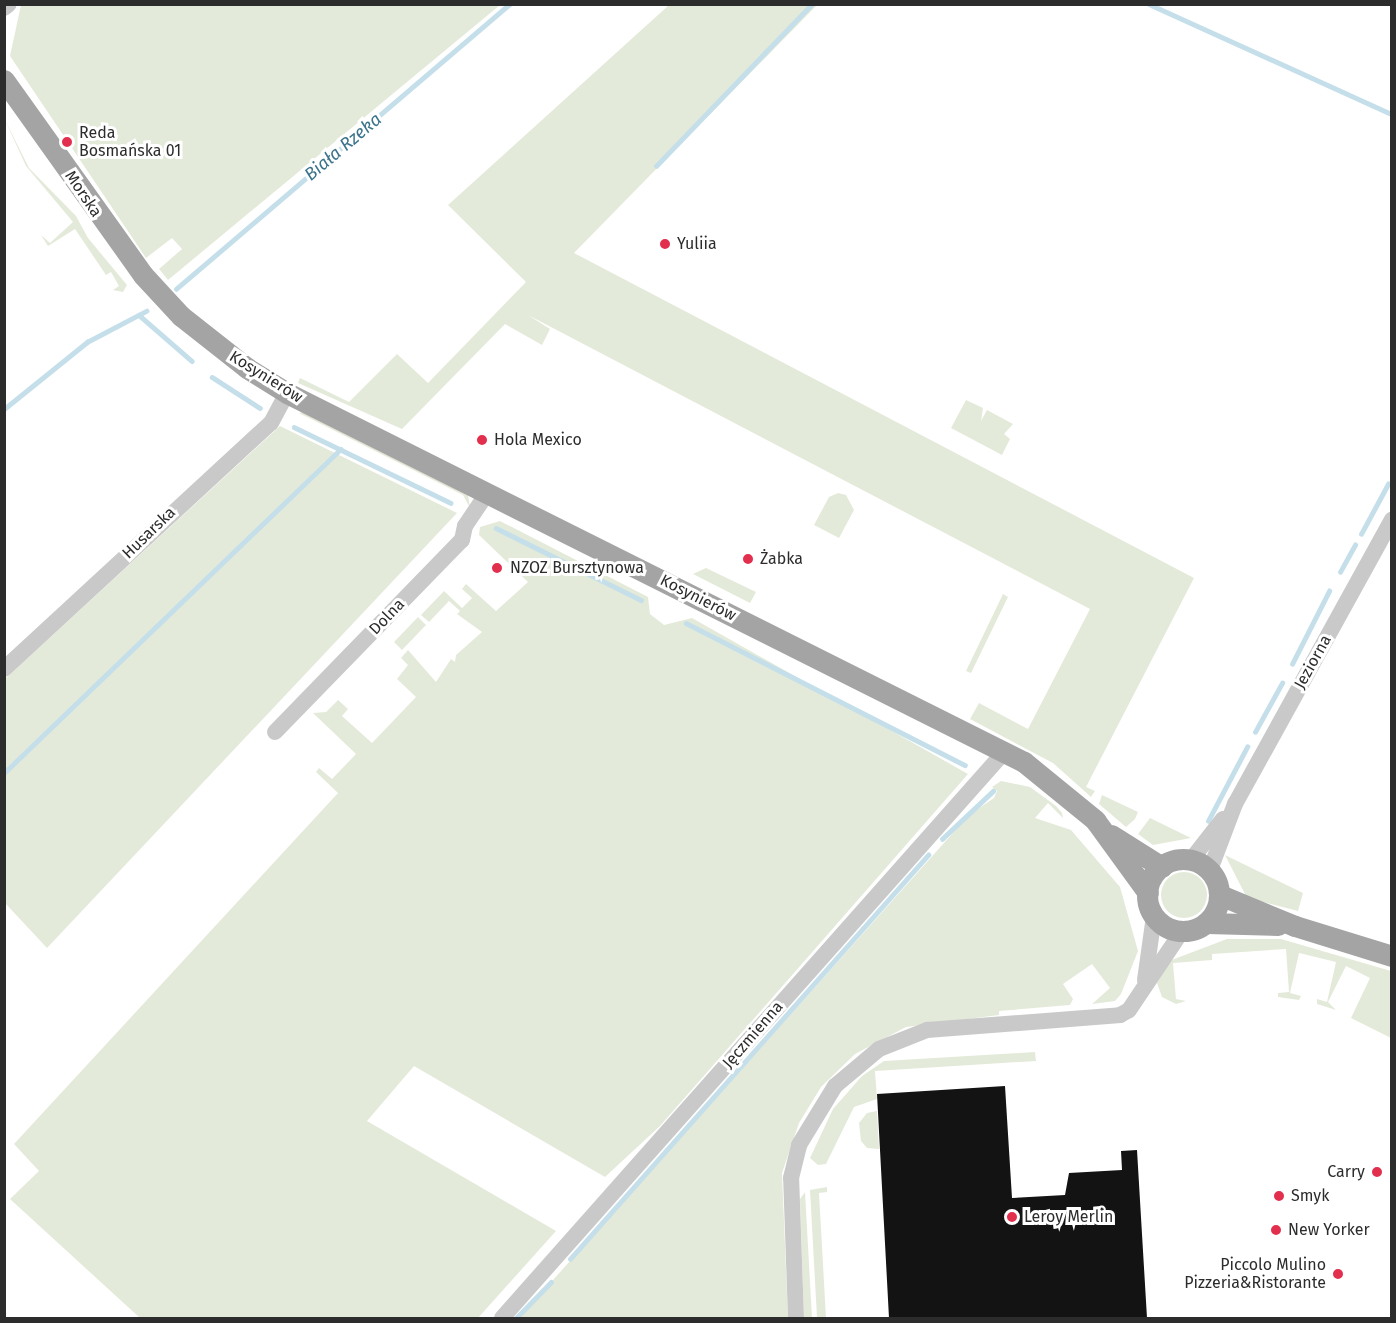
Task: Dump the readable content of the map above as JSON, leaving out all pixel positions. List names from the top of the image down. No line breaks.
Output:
{"streets":{"main road":["Morska","Kosynierów"],"street":["Husarska","Dolna","Jeziorna","Jęczmienna"]},"crossings":[["Morska","Kosynierów"],["Kosynierów","Husarska"],["Kosynierów","Dolna"],["Kosynierów","Jeziorna"],["Kosynierów","Jęczmienna"]],"water":["Biała Rzeka"],"places":["Reda Bosmańska 01","Yuliia","Hola Mexico","Żabka","NZOZ Bursztynowa","Carry","Smyk","Leroy Merlin","New Yorker","Piccolo Mulino Pizzeria&Ristorante"]}
